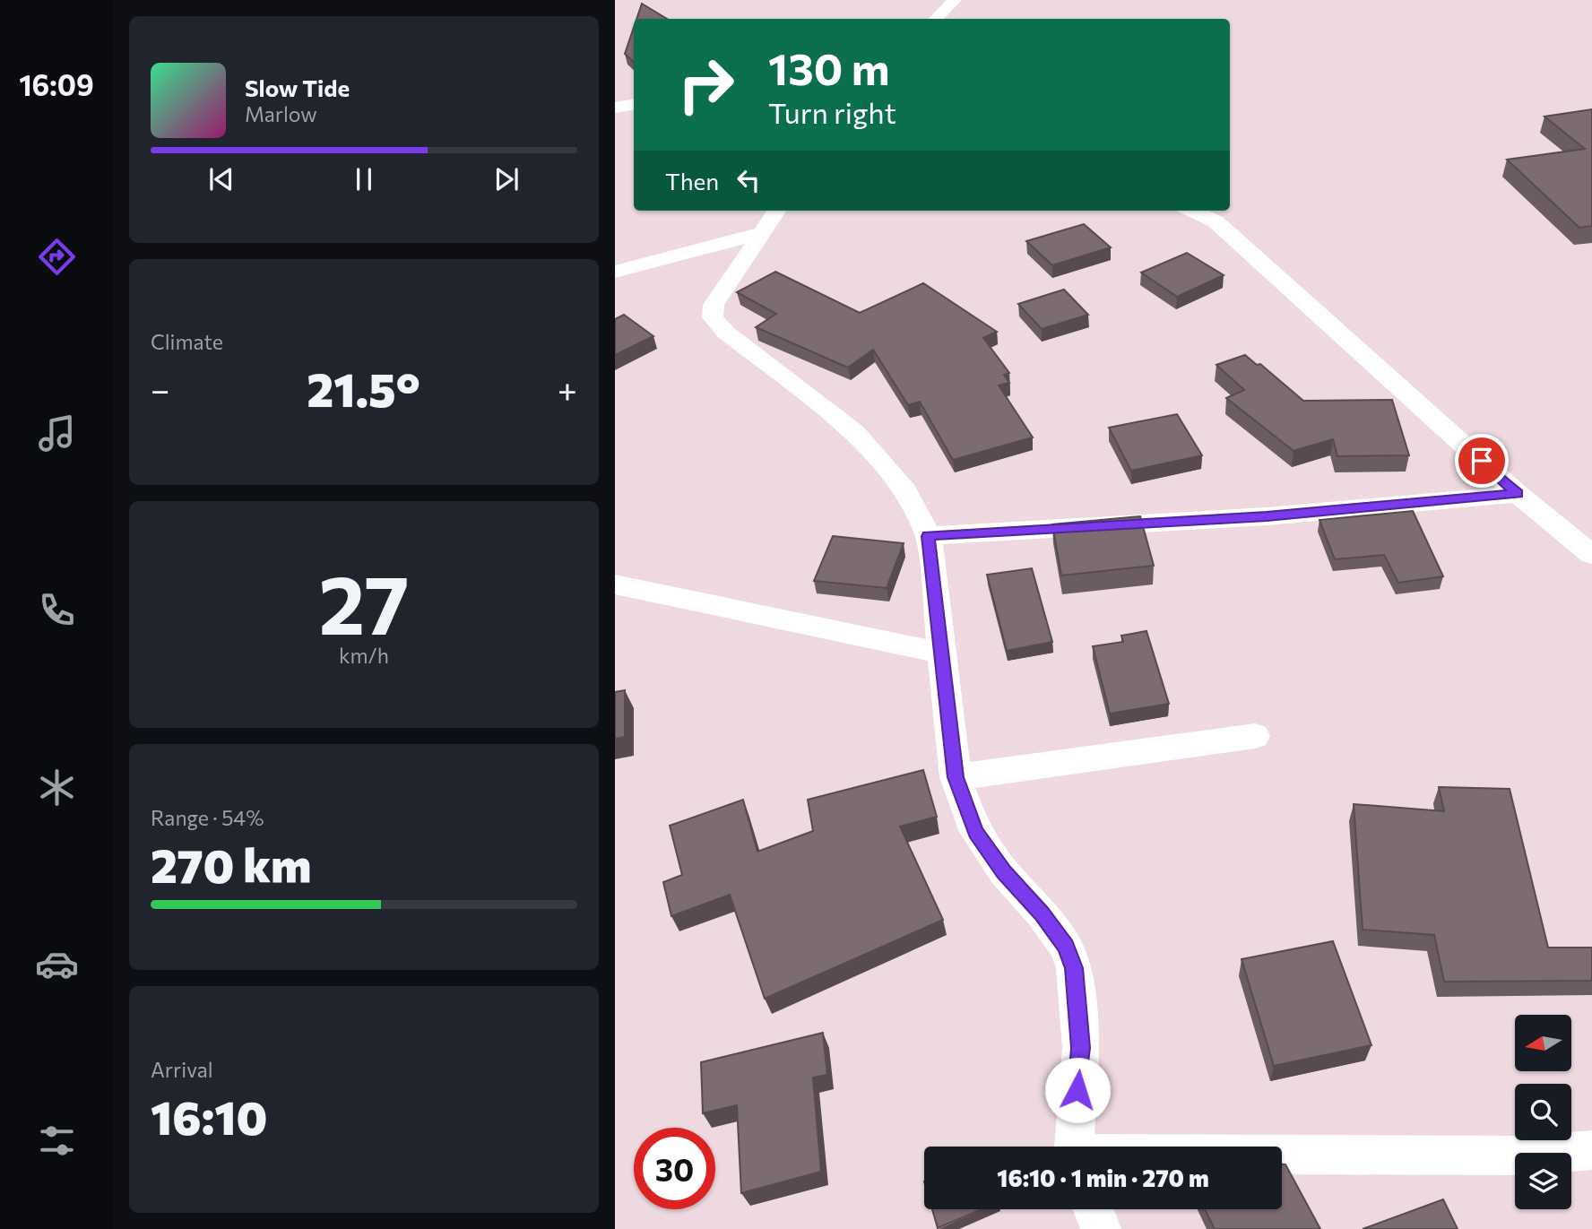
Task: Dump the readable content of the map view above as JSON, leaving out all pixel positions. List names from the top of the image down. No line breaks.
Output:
{"north":"left","page":{"tabs":"16:09","turn":["130 m","Turn right"],"song":["Slow Tide","Marlow"],"then":"Then","tile":["Climate",["27","km/h"],["Range · 54%","270 km"],["Arrival","16:10"]],"heat":["−","21.5°","+"],"limit":"30","trip":"16:10 · 1 min · 270 m"}}
